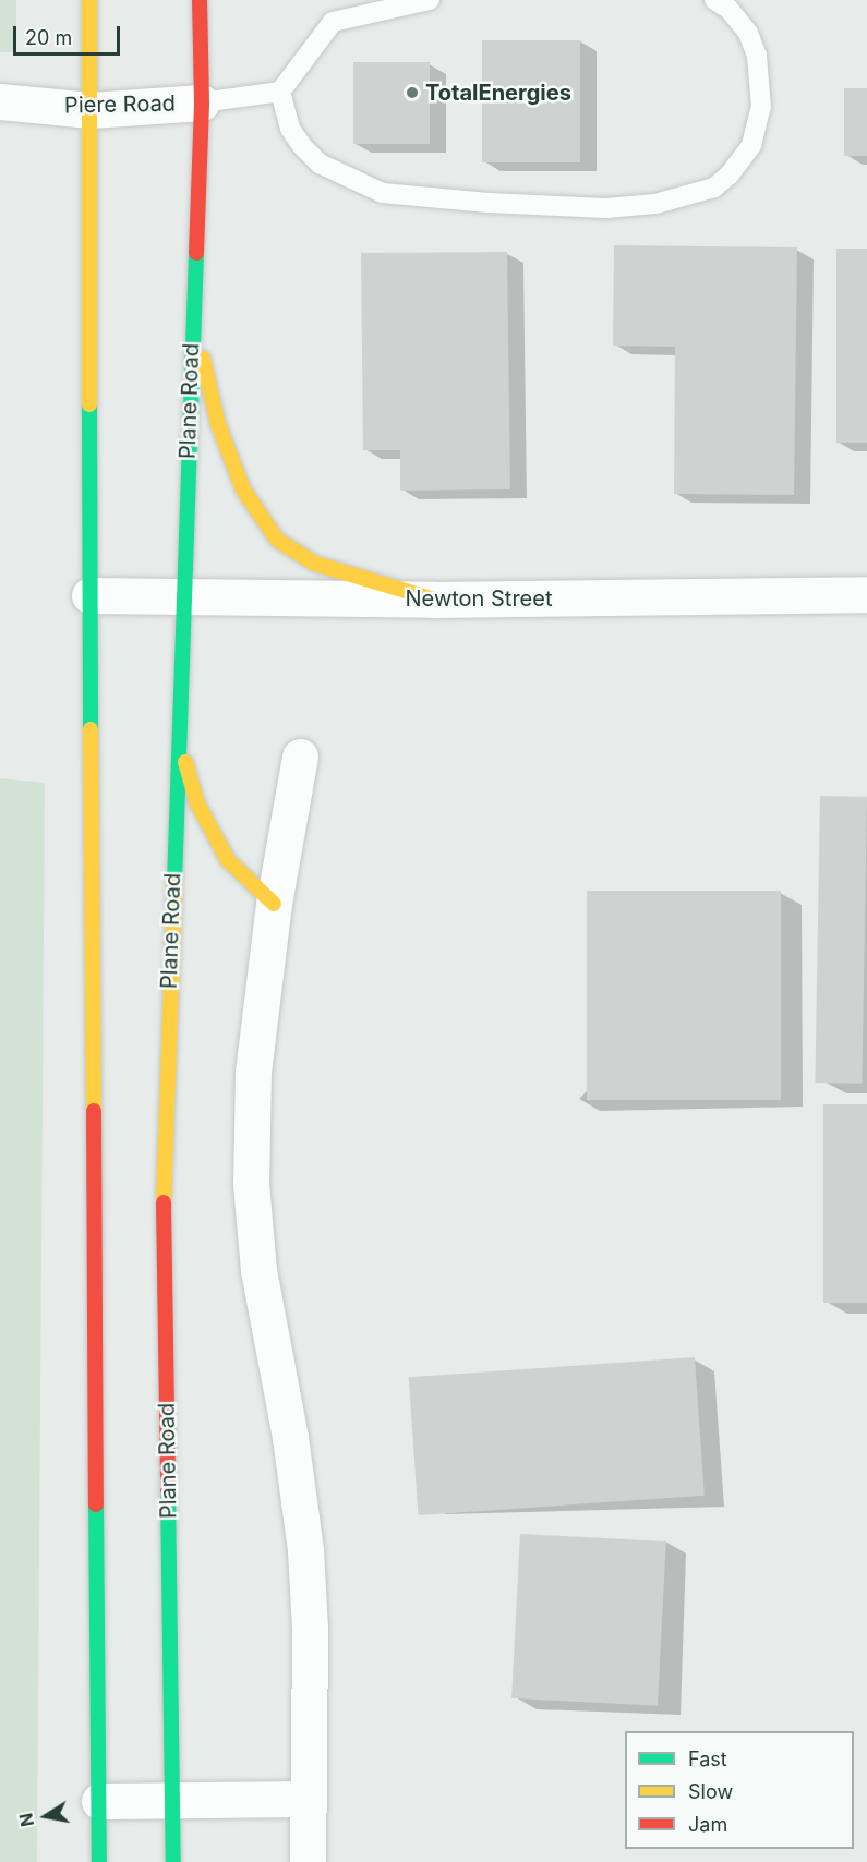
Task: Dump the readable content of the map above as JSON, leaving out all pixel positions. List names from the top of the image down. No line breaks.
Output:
{"streets":{"main road":["Plane Road"],"street":["Piere Road","Newton Street"]},"crossings":[["Piere Road","Plane Road"],["Plane Road","Newton Street"]],"places":["TotalEnergies"],"legend":["Fast","Slow","Jam"],"scale_bar":"20 m","north":"left"}
